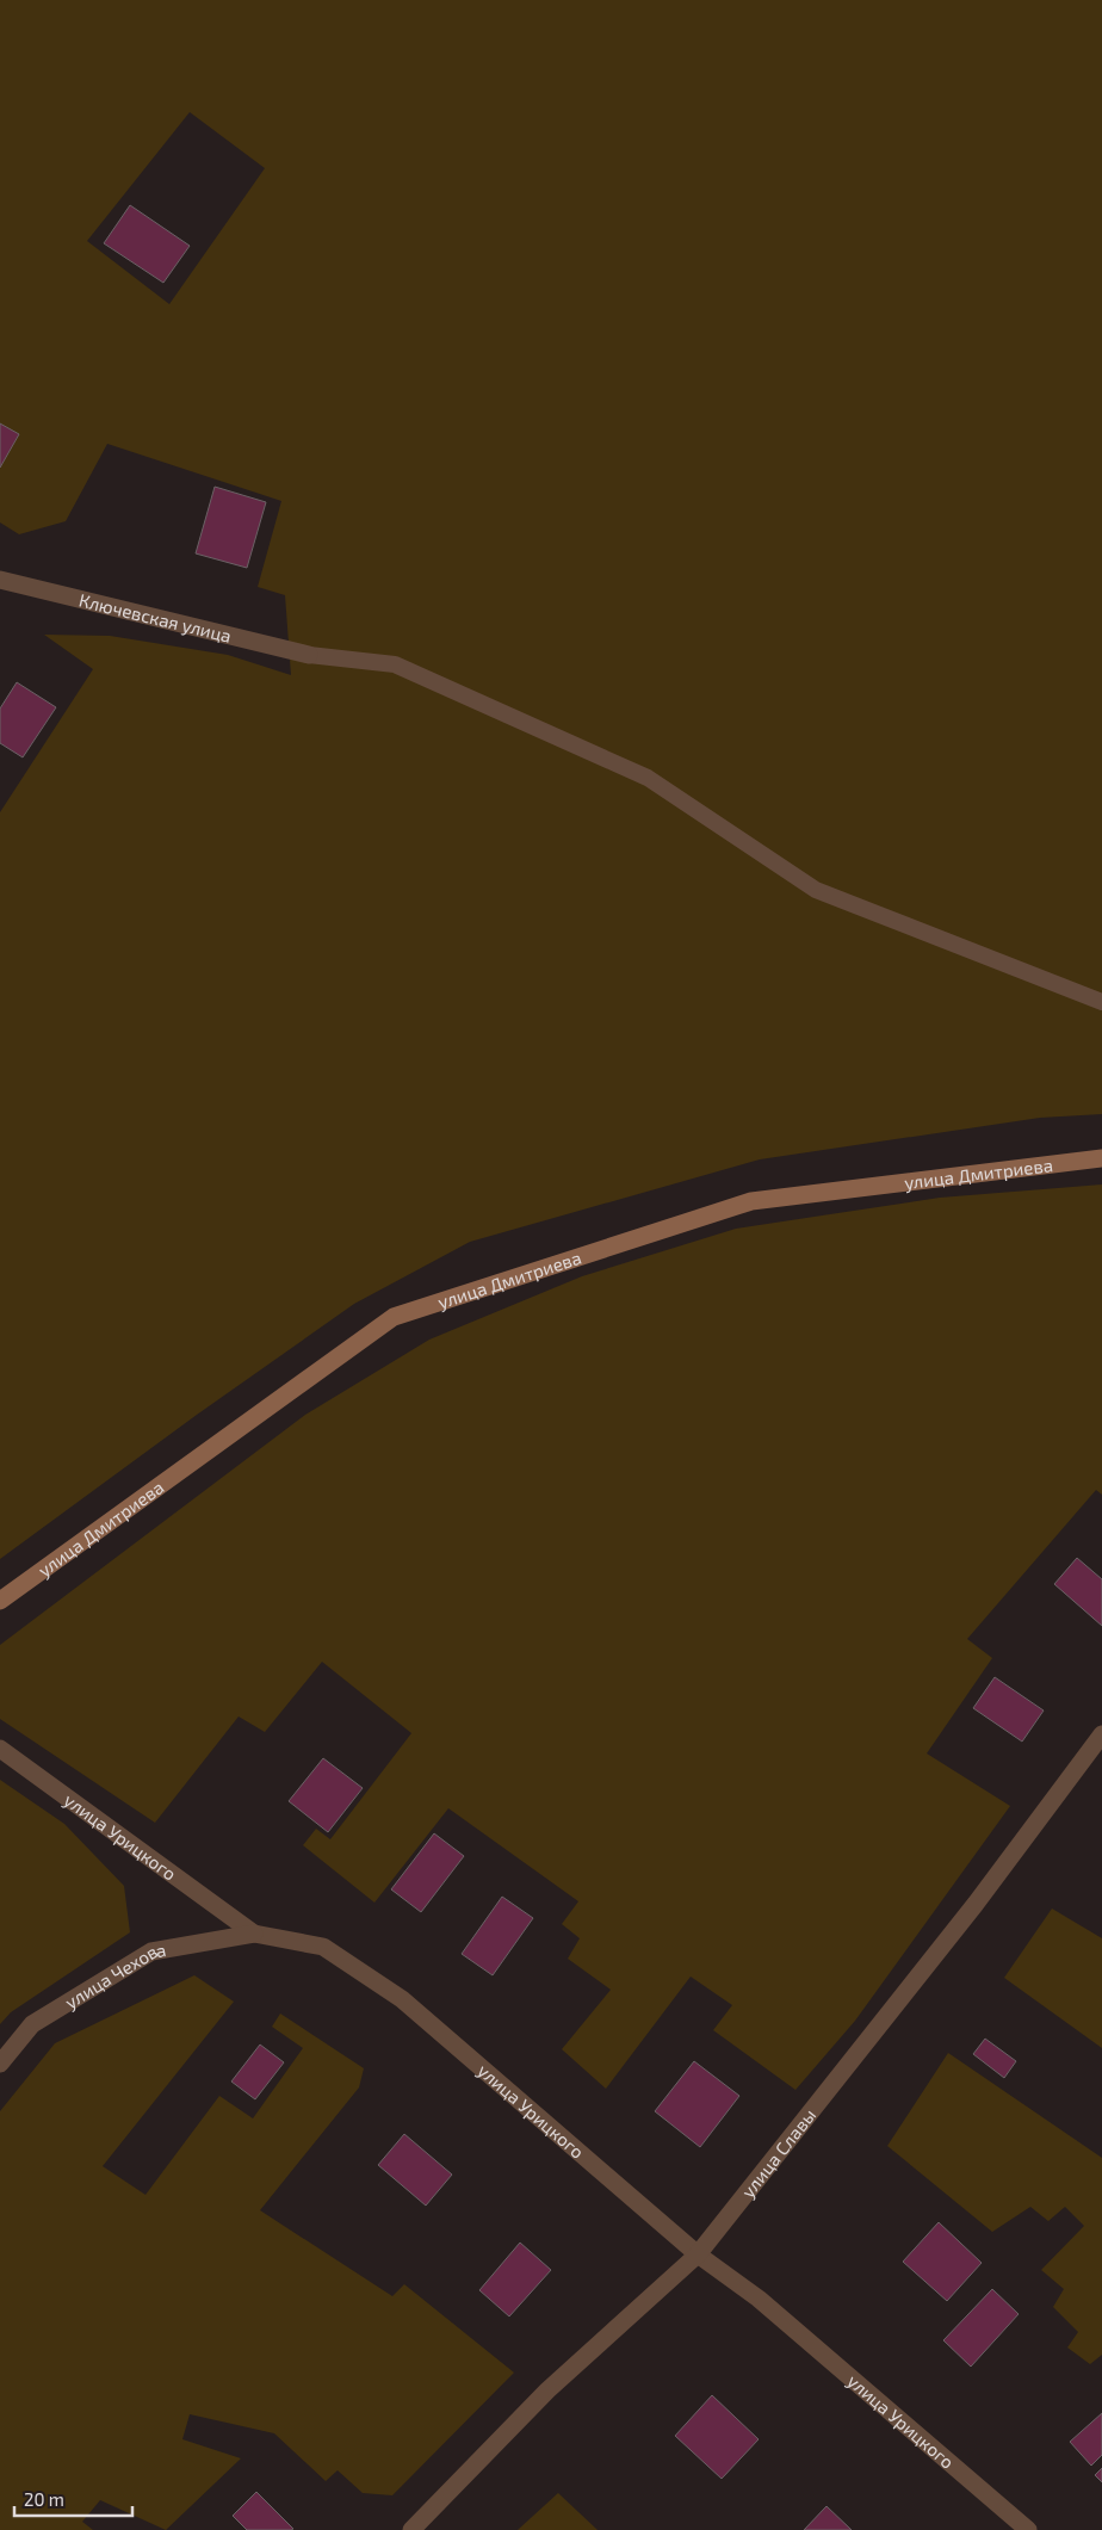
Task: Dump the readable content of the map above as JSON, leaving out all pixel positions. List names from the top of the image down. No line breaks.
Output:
{"streets":{"street":["Ключевская улица","улица Дмитриева","улица Урицкого","улица Чехова","улица Славы"]},"crossings":[["улица Урицкого","улица Чехова"],["улица Урицкого","улица Славы"]],"scale_bar":"20 m"}
